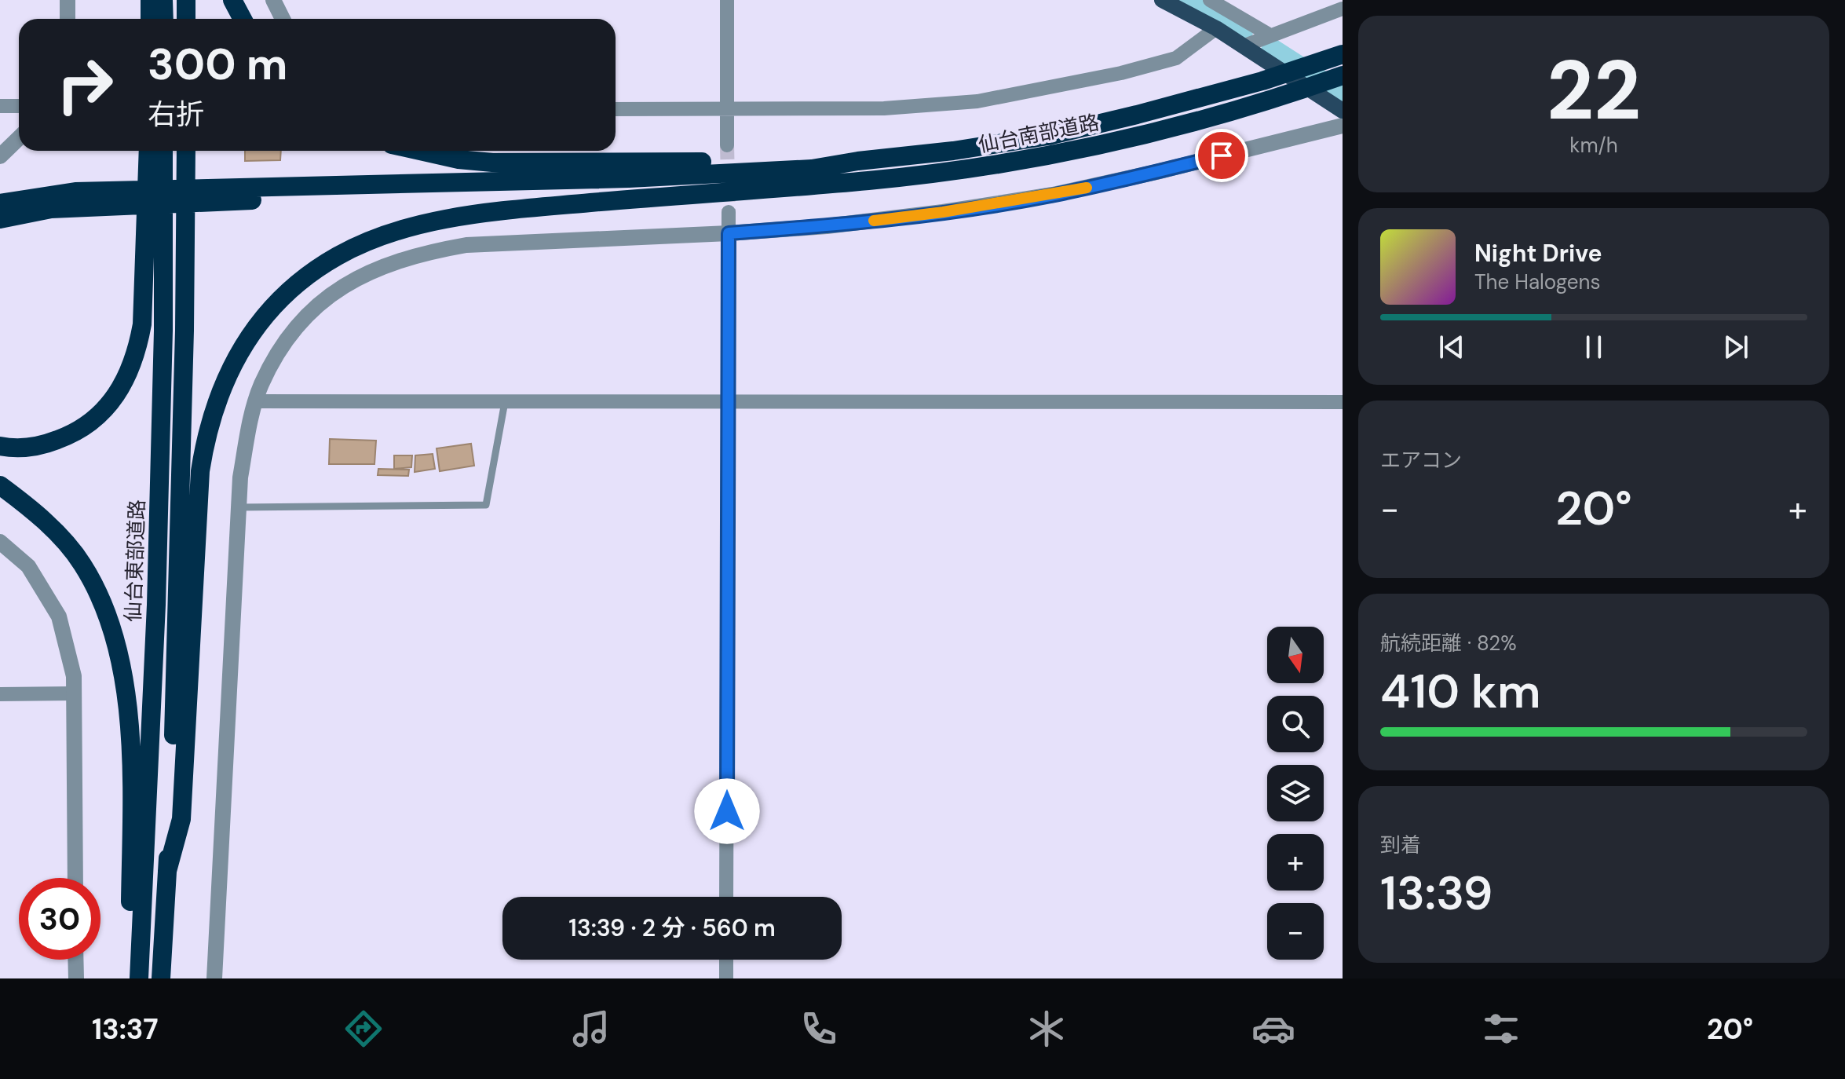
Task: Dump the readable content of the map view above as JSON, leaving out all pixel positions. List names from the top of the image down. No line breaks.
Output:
{"streets":{"highway":["仙台南部道路","仙台東部道路"]},"north":"bottom","page":{"tile":[["22","km/h"],"エアコン",["航続距離 · 82%","410 km"],["到着","13:39"]],"turn":["300 m","右折"],"song":["Night Drive","The Halogens"],"heat":["−","20°","+"],"map_buttons":["+","−"],"limit":"30","trip":"13:39 · 2 分 · 560 m","tabs":["13:37","20°"]}}
